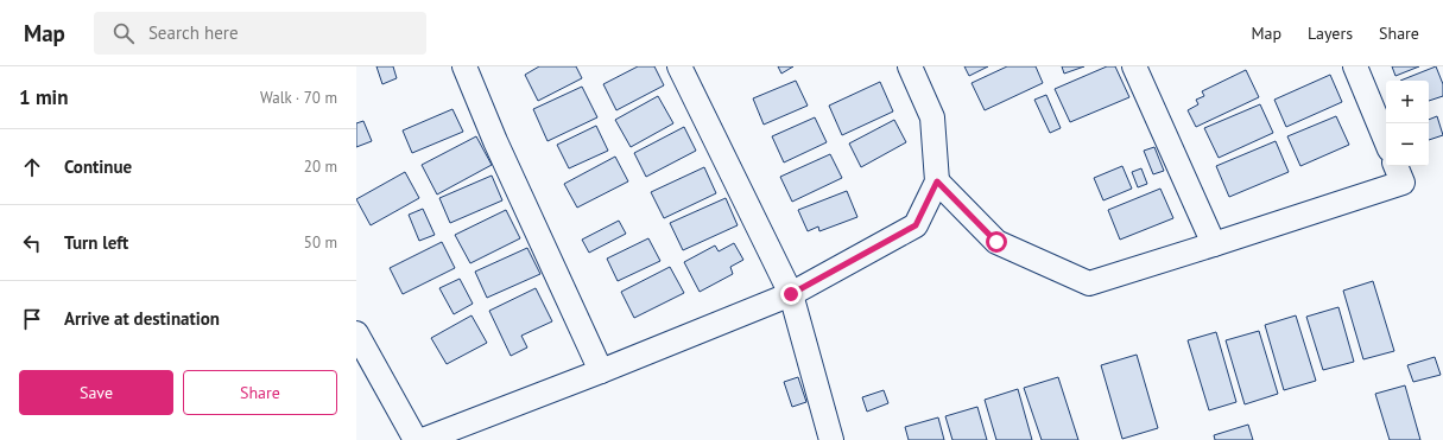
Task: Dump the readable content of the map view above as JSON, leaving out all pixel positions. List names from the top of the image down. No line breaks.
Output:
{"page":{"header":"Map","search":"Search here","nav":["Map","Layers","Share"],"heading":["1 min","Walk · 70 m"],"map_buttons":["+","−"],"list":[["Continue","20 m"],["Turn left","50 m"],"Arrive at destination"],"buttons":["Save","Share"]}}
